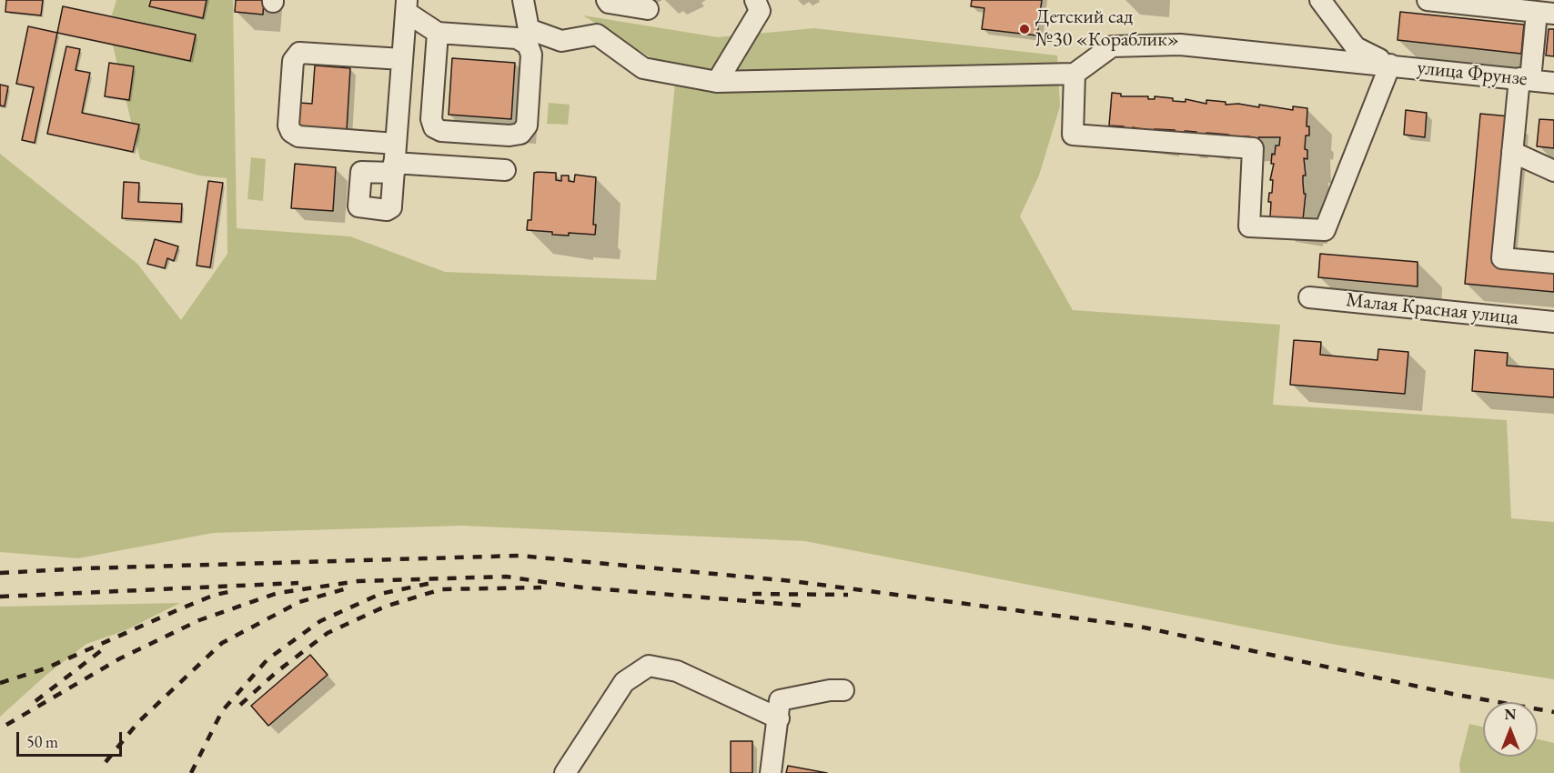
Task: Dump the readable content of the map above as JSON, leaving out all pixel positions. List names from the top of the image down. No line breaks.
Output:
{"streets":{"street":["улица Фрунзе","Малая Красная улица"]},"places":["Детский сад №30 «Кораблик»"],"scale_bar":"50 m","north":"top"}
